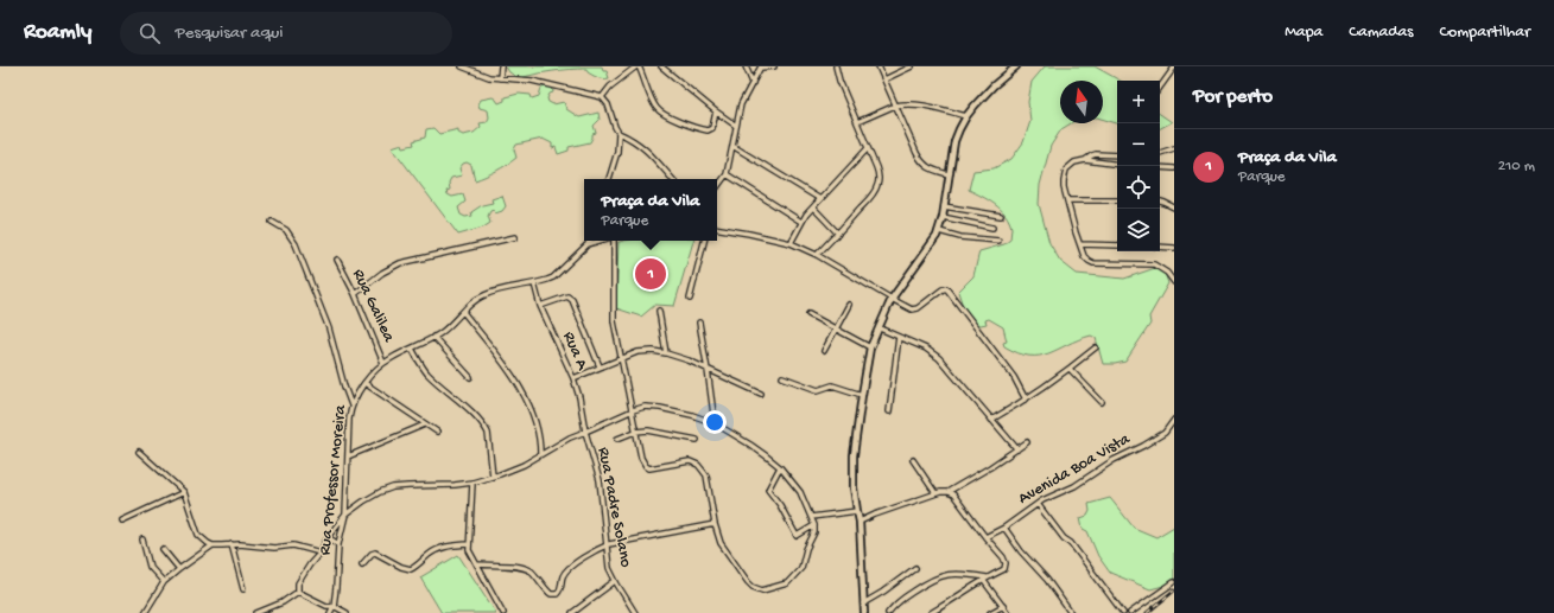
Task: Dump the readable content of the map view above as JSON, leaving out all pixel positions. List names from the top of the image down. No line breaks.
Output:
{"streets":{"street":["Rua Galilea","Rua A","Avenida Boa Vista","Rua Professor Moreira","Rua Padre Solano"]},"crossings":[["Rua Galilea","Rua Professor Moreira"],["Rua A","Rua Professor Moreira"],["Rua A","Rua Padre Solano"],["Rua Professor Moreira","Rua Padre Solano"]],"north":"top","page":{"header":"Roamly","search":"Pesquisar aqui","nav":["Mapa","Camadas","Compartilhar"],"heading":"Por perto","map_buttons":["+","−"],"list":[{"mark":"1","name":"Praça da Vila","note":"Parque","value":"210 m"}],"popup":["Praça da Vila","Parque"],"pins":"1"}}
